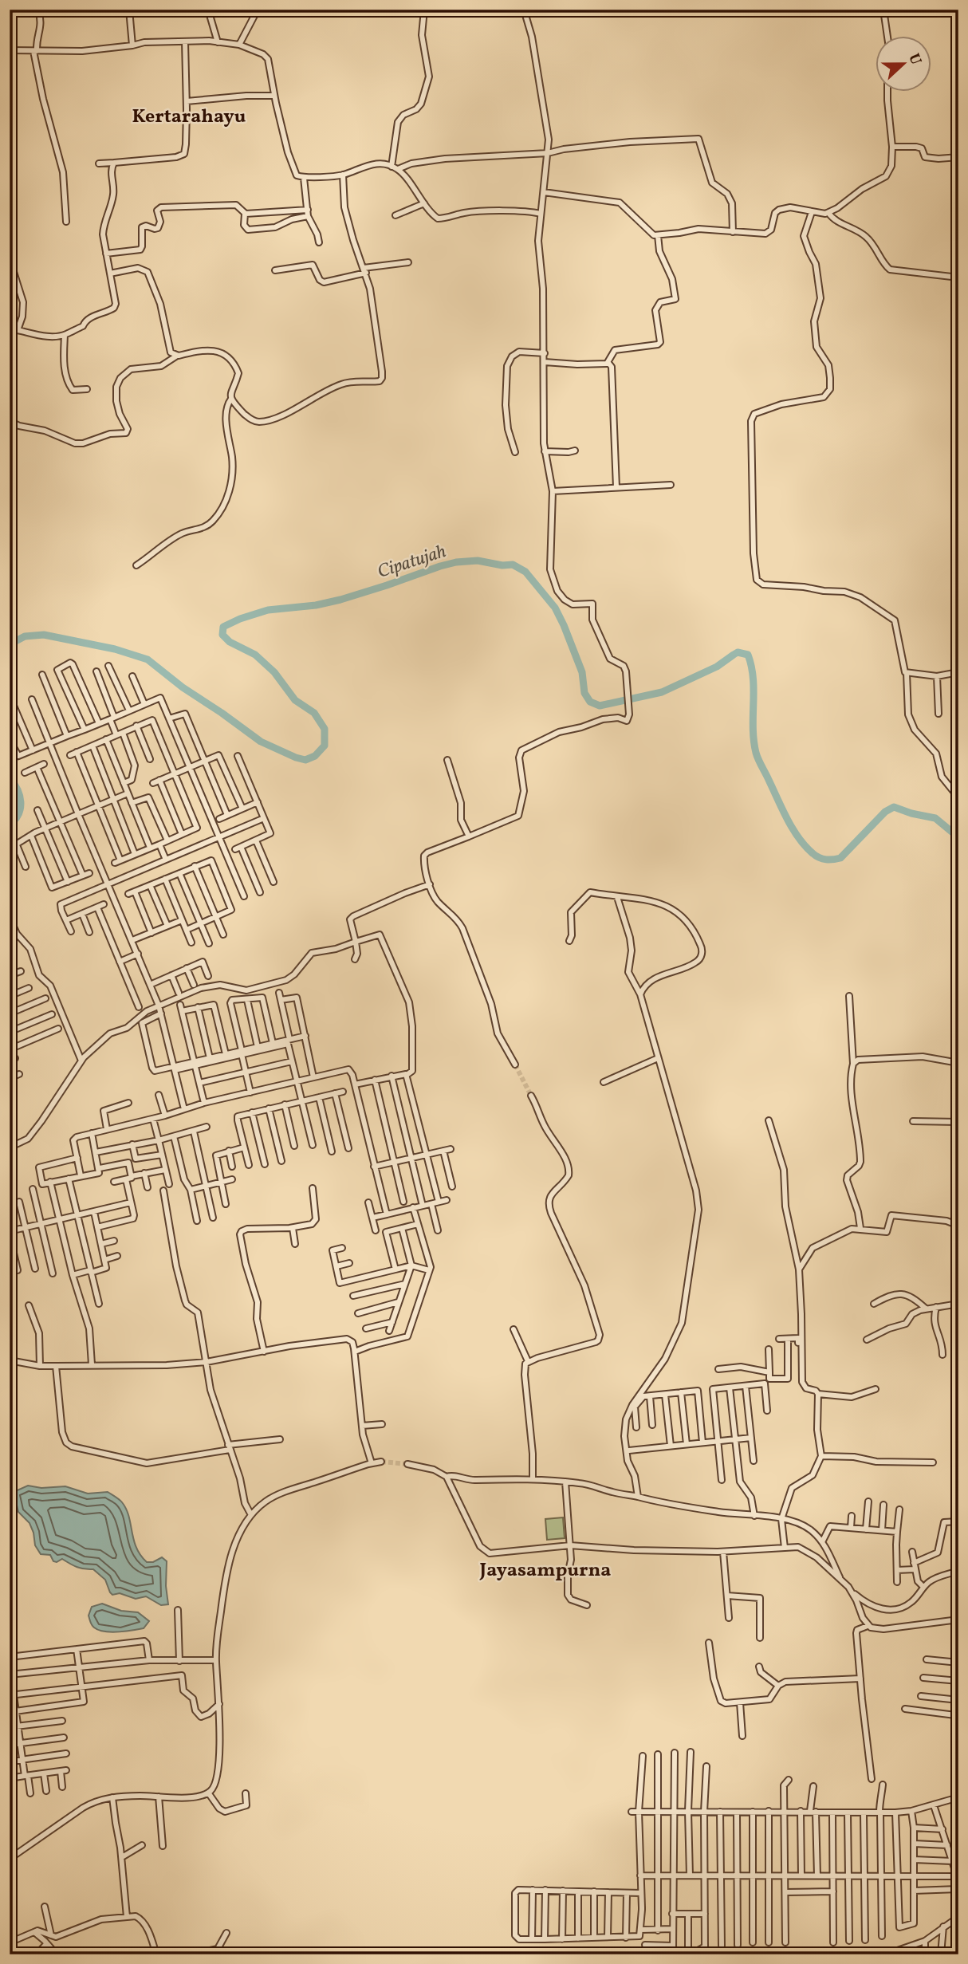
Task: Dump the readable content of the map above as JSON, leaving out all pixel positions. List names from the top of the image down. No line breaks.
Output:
{"districts":["Kertarahayu","Jayasampurna"],"water":["Cipatujah"],"north":"right"}
